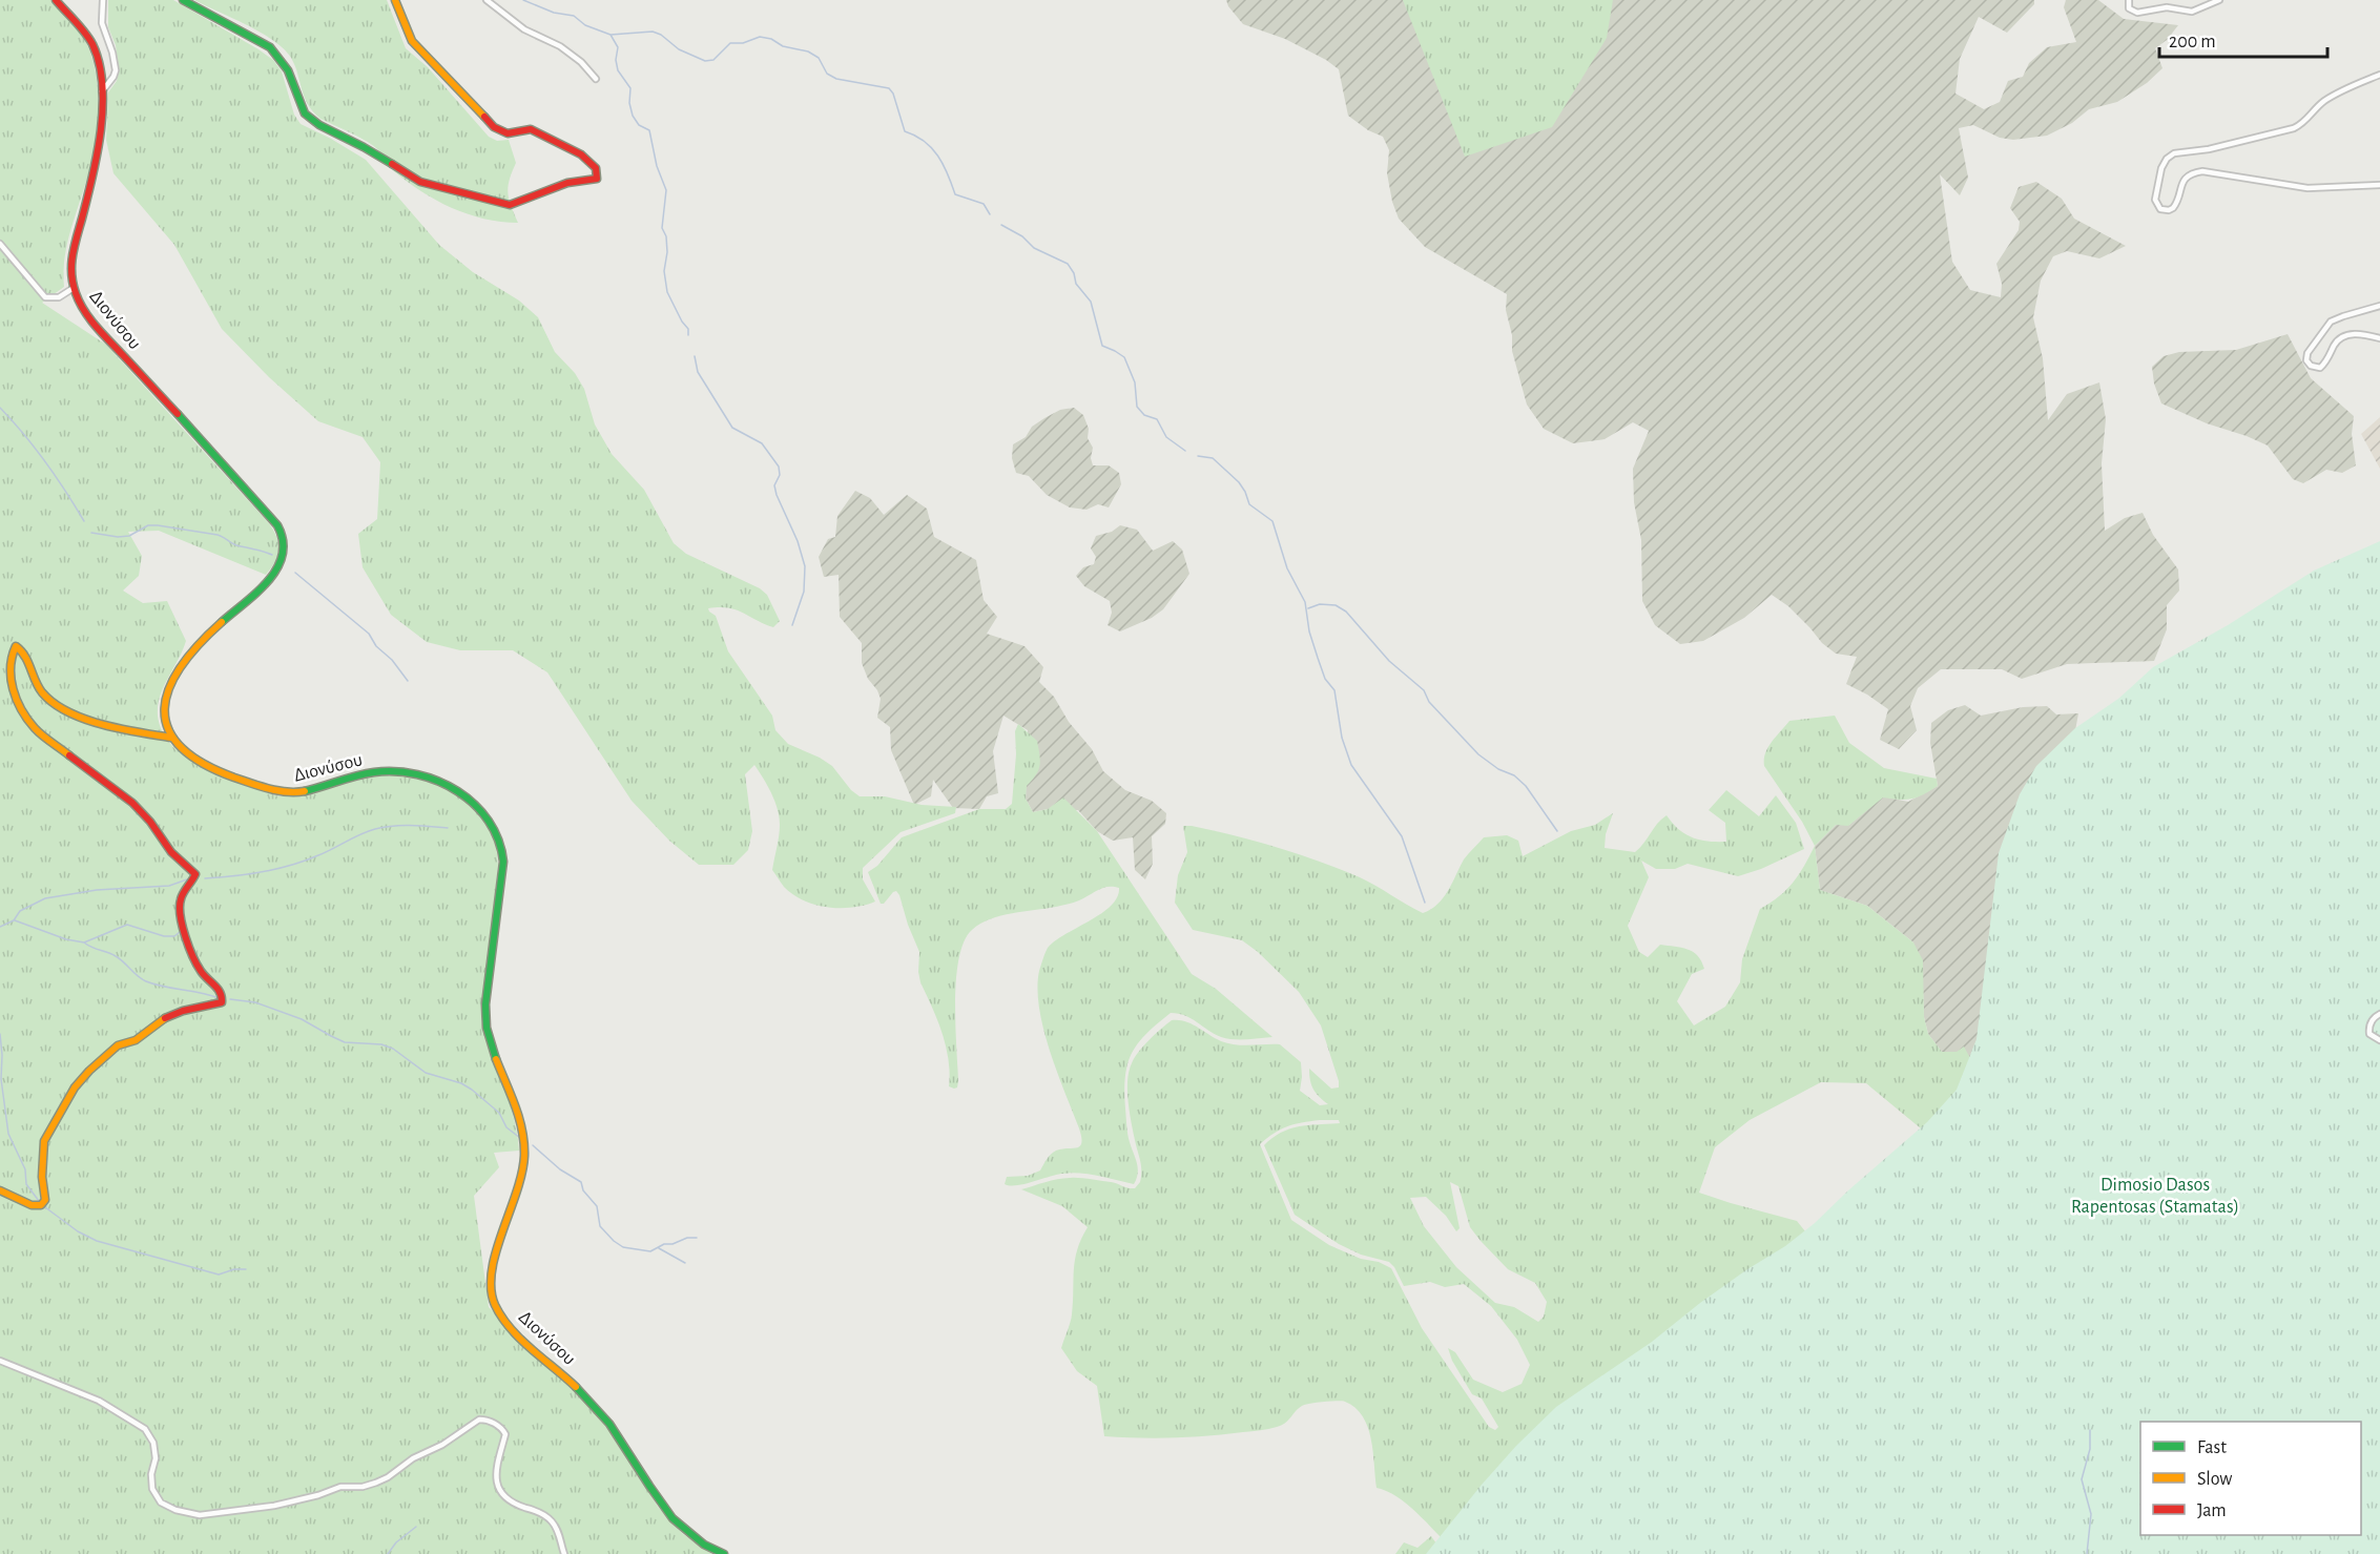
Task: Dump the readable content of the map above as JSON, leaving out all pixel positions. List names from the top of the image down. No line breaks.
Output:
{"streets":{"main road":["Διονύσου"]},"parks":["Dimosio Dasos Rapentosas (Stamatas)"],"legend":["Fast","Slow","Jam"],"scale_bar":"200 m"}
